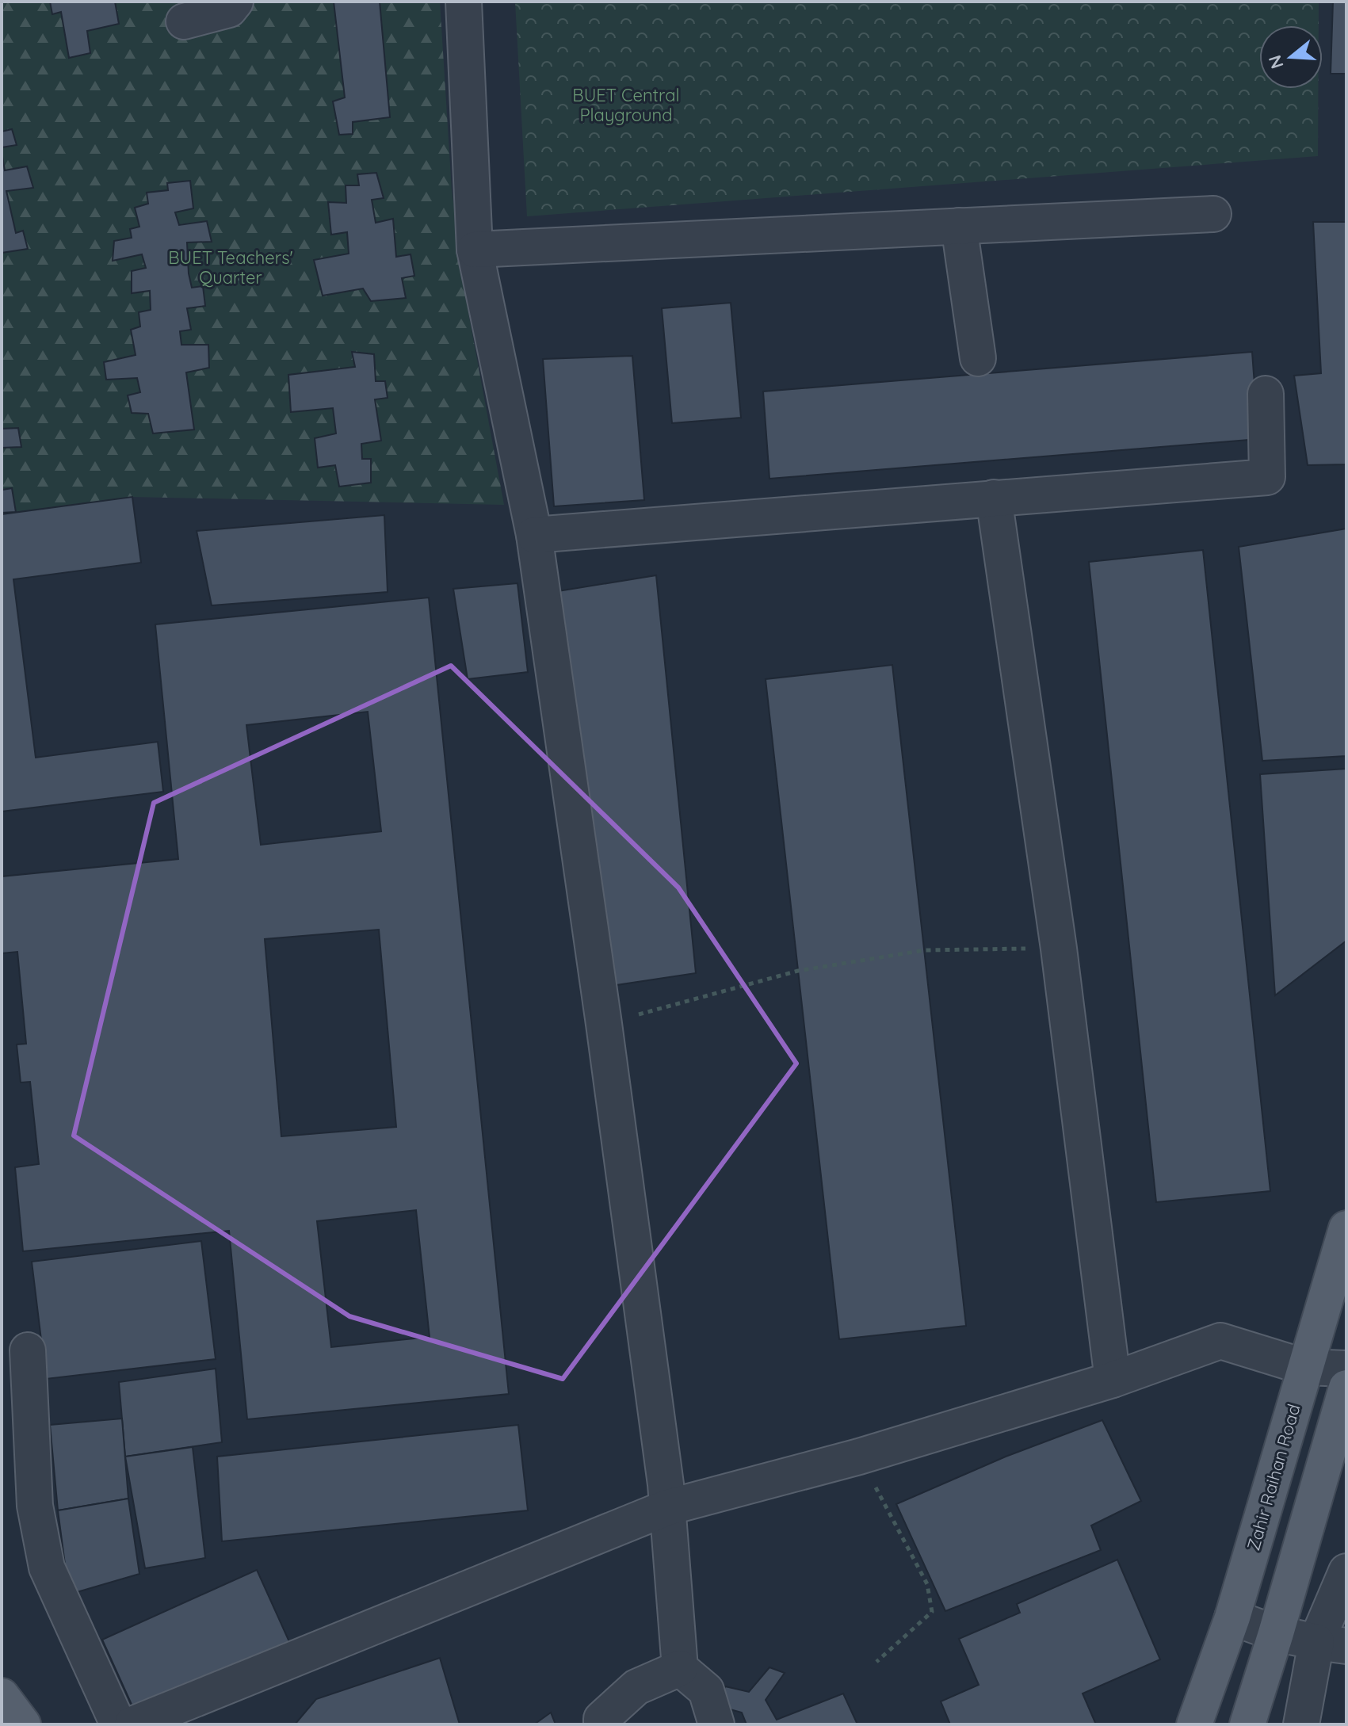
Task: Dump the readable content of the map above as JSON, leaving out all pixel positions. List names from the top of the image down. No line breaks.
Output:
{"streets":{"main road":["Zahir Raihan Road"]},"parks":["BUET Central Playground","BUET Teachers' Quarter"],"north":"left"}
